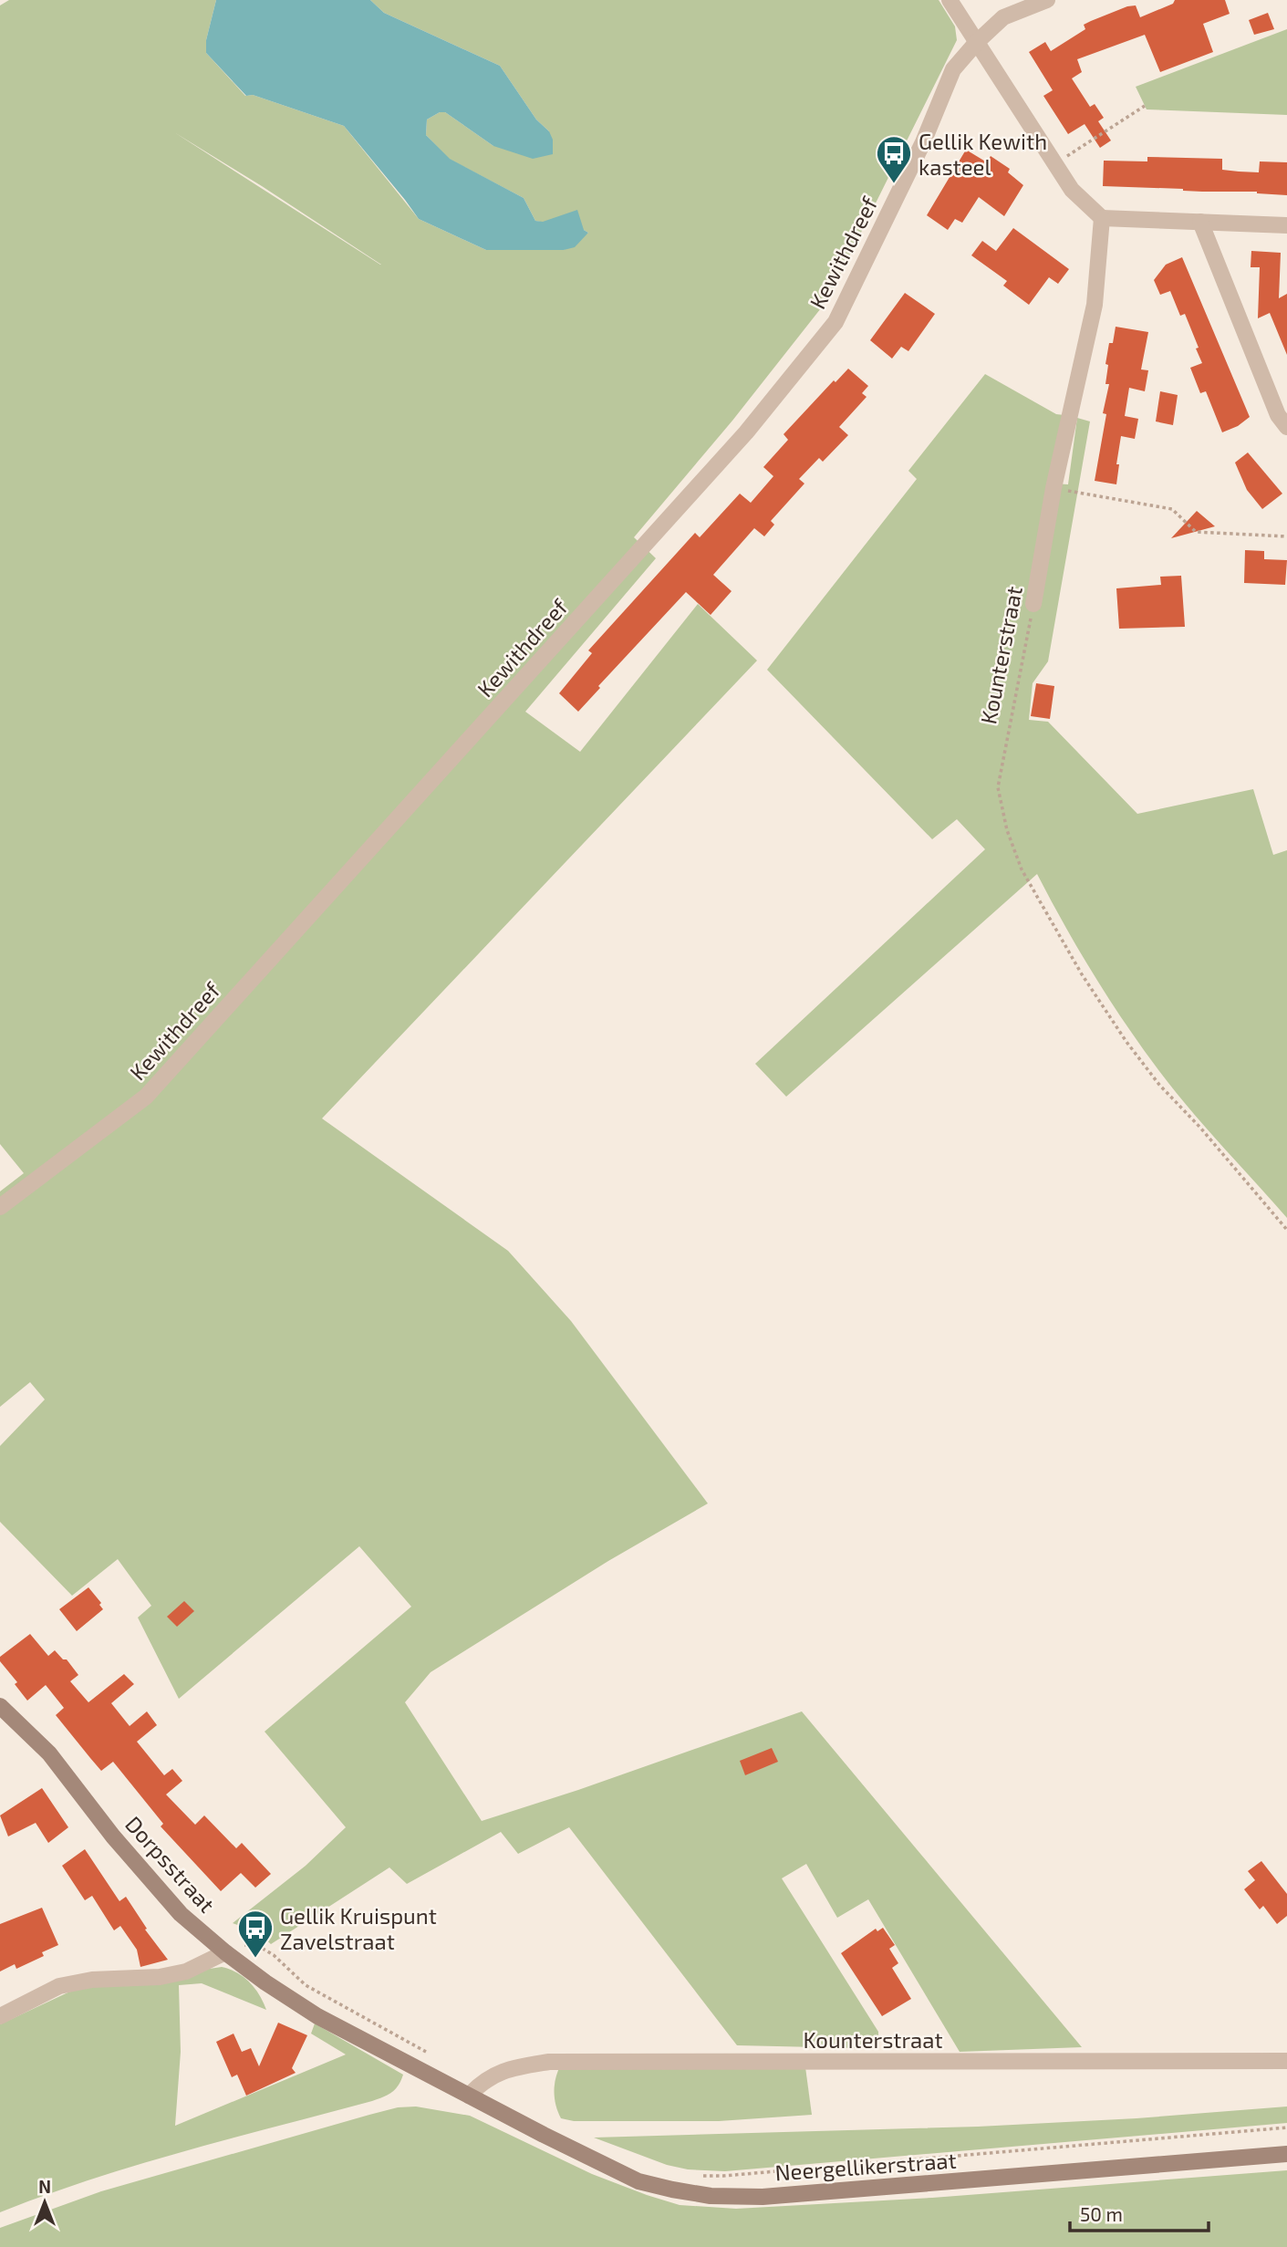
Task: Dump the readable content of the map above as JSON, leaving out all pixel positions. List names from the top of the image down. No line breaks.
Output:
{"streets":{"street":["Kewithdreef","Kounterstraat","Dorpsstraat","Neergellikerstraat"]},"crossings":[["Kounterstraat","Dorpsstraat"],["Kounterstraat","Neergellikerstraat"],["Dorpsstraat","Neergellikerstraat"]],"places":{"bus stop":["Gellik Kewith kasteel","Gellik Kruispunt Zavelstraat"]},"scale_bar":"50 m","north":"top"}
